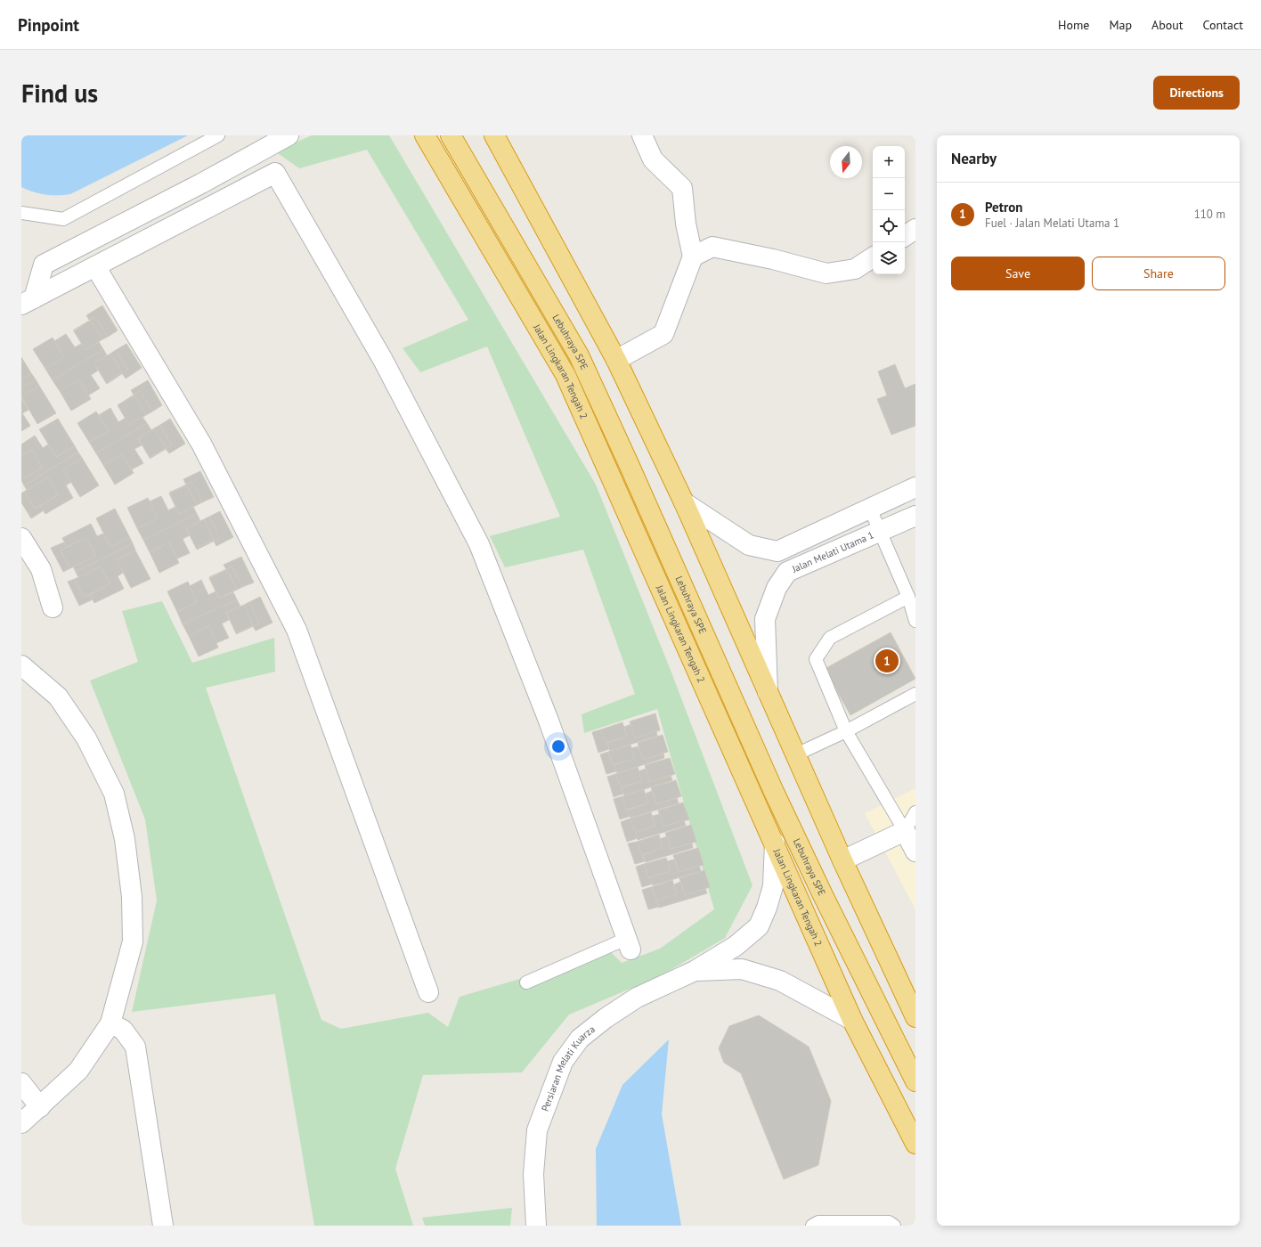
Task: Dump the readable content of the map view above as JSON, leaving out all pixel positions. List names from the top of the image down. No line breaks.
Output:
{"streets":{"highway":["Lebuhraya SPE","Jalan Lingkaran Tengah 2"],"street":["Jalan Melati Utama 1","Persiaran Melati Kuarza"]},"crossings":[["Jalan Lingkaran Tengah 2","Persiaran Melati Kuarza"]],"north":"bottom","page":{"header":"Pinpoint","nav":["Home","Map","About","Contact"],"buttons":["Directions",["Save","Share"]],"title":"Find us","heading":"Nearby","map_buttons":["+","−"],"list":[{"mark":"1","name":"Petron","note":"Fuel · Jalan Melati Utama 1","value":"110 m"}],"pins":"1"}}
